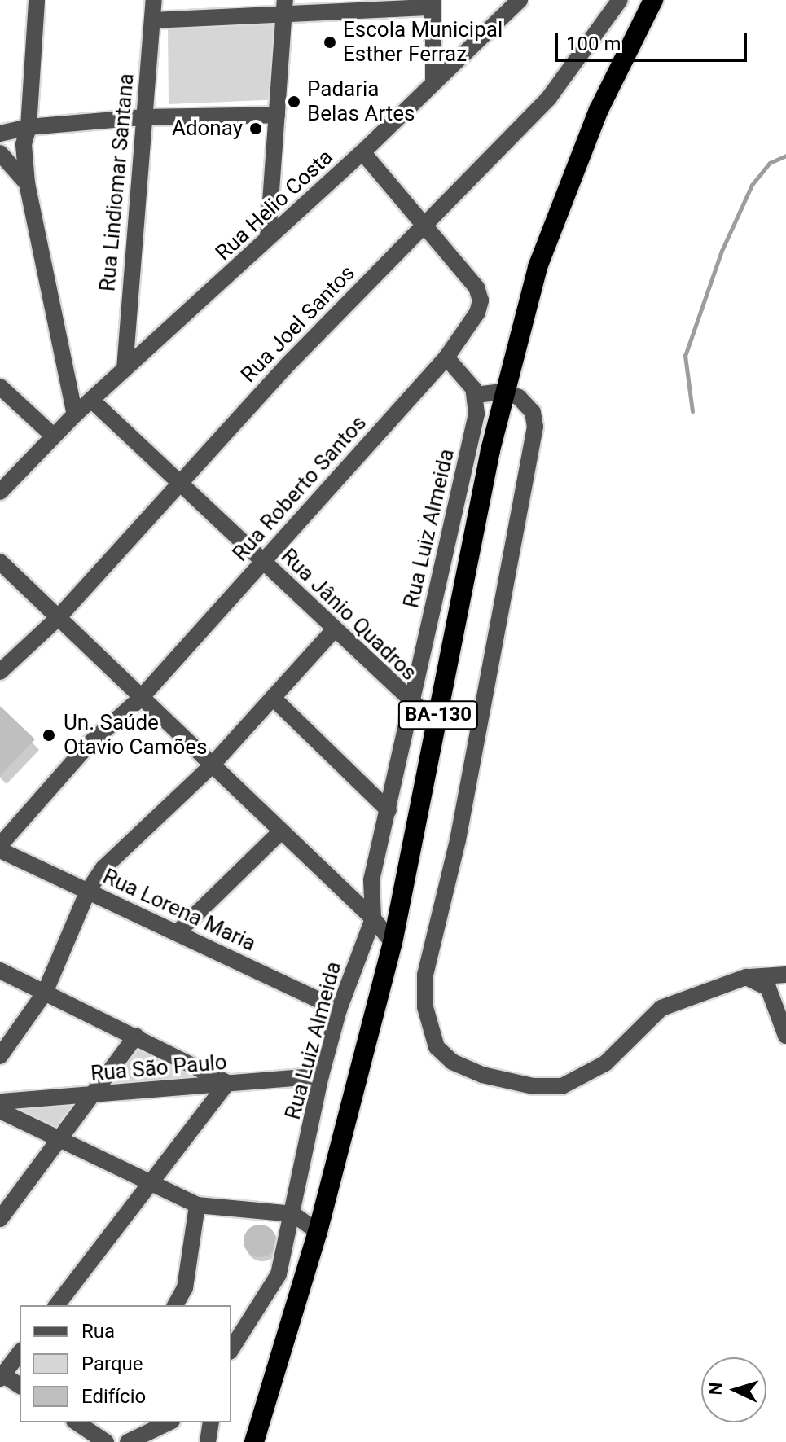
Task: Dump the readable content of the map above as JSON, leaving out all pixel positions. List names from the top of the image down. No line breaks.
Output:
{"streets":{"highway":["BA-130"],"street":["Rua Lindiomar Santana","Rua Helio Costa","Rua Joel Santos","Rua Roberto Santos","Rua Luiz Almeida","Rua Jânio Quadros","Rua Lorena Maria","Rua São Paulo"]},"crossings":[["Rua Lindiomar Santana","Rua Helio Costa"],["Rua Helio Costa","Rua Jânio Quadros"],["Rua Joel Santos","Rua Roberto Santos"],["Rua Joel Santos","Rua Jânio Quadros"],["Rua Roberto Santos","Rua Jânio Quadros"],["Rua Roberto Santos","Rua Lorena Maria"],["Rua Luiz Almeida","Rua Jânio Quadros"],["Rua Luiz Almeida","Rua Lorena Maria"],["Rua Luiz Almeida","Rua São Paulo"],["Rua Jânio Quadros","BA-130"]],"places":["Escola Municipal Esther Ferraz","Padaria Belas Artes","Adonay","Un. Saúde Otavio Camões"],"legend":["Rua","Parque","Edifício"],"scale_bar":"100 m","north":"left"}
